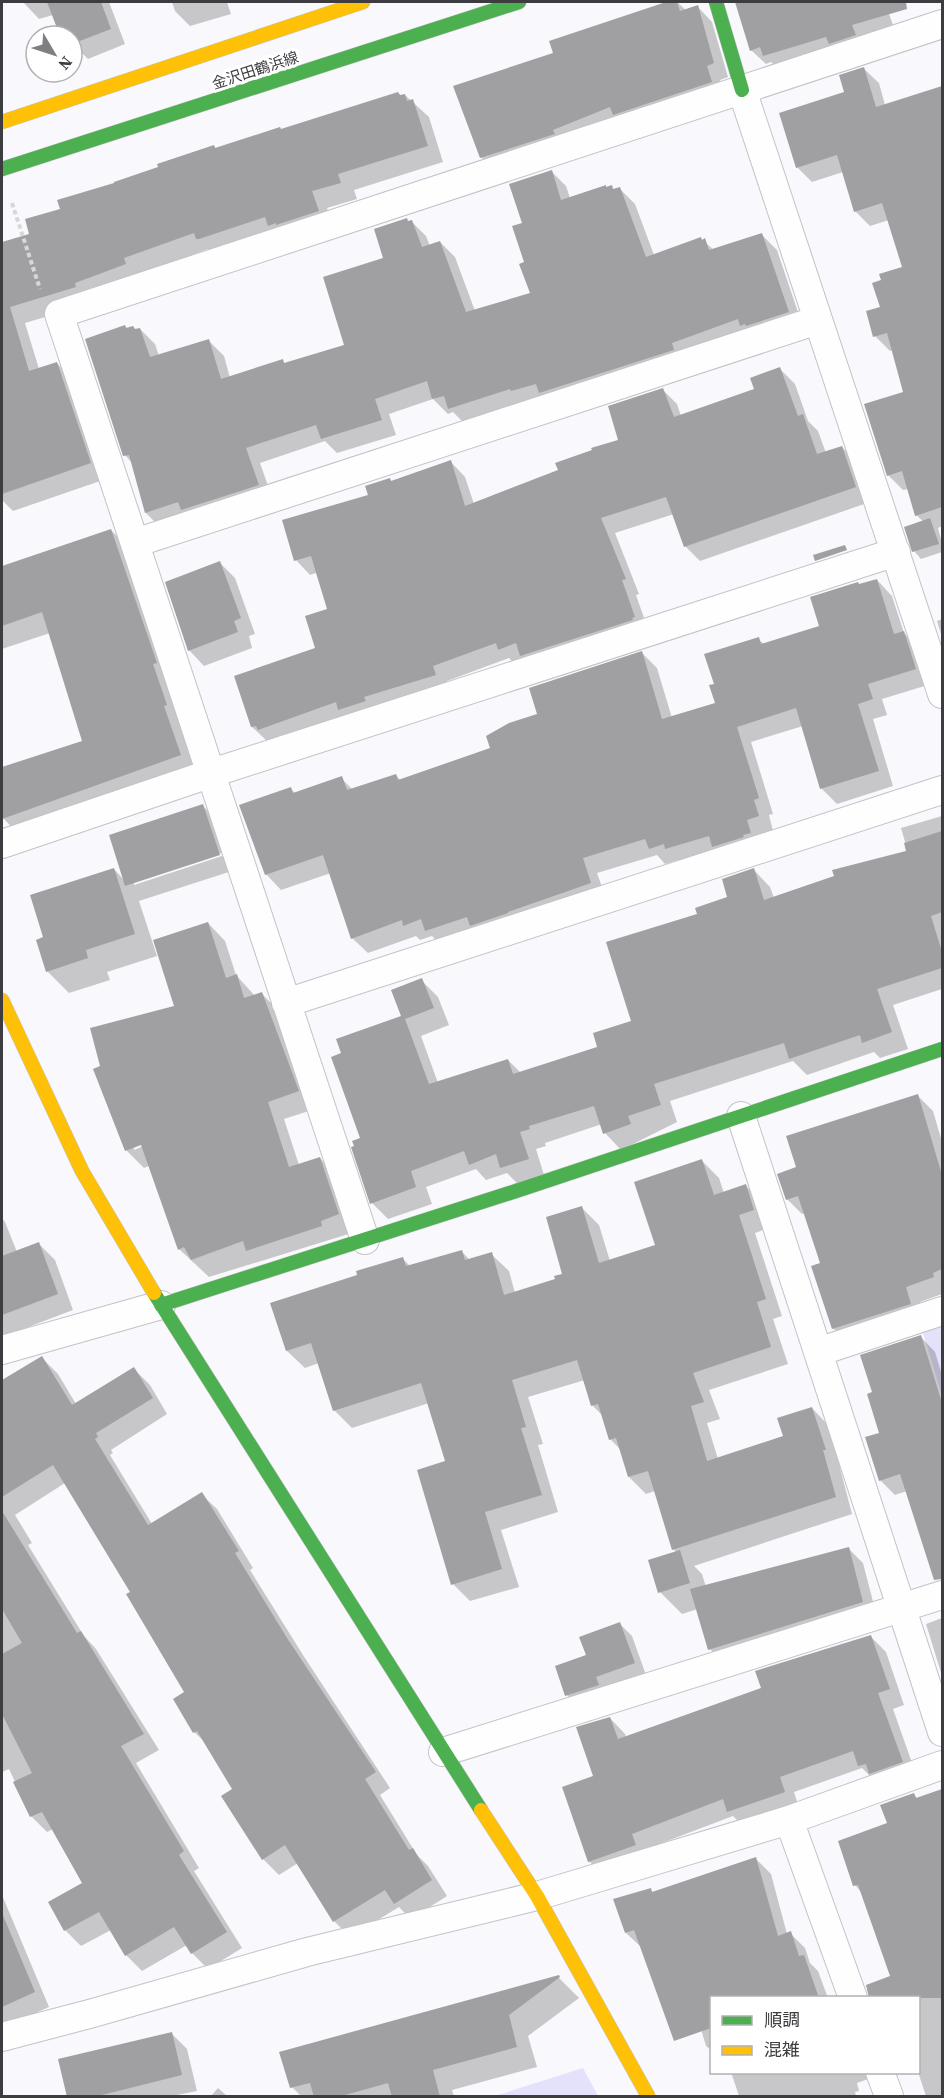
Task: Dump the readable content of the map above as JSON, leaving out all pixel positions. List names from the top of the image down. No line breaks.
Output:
{"streets":{"street":["金沢田鶴浜線"]},"legend":["順調","混雑"],"north":"bottom right"}
